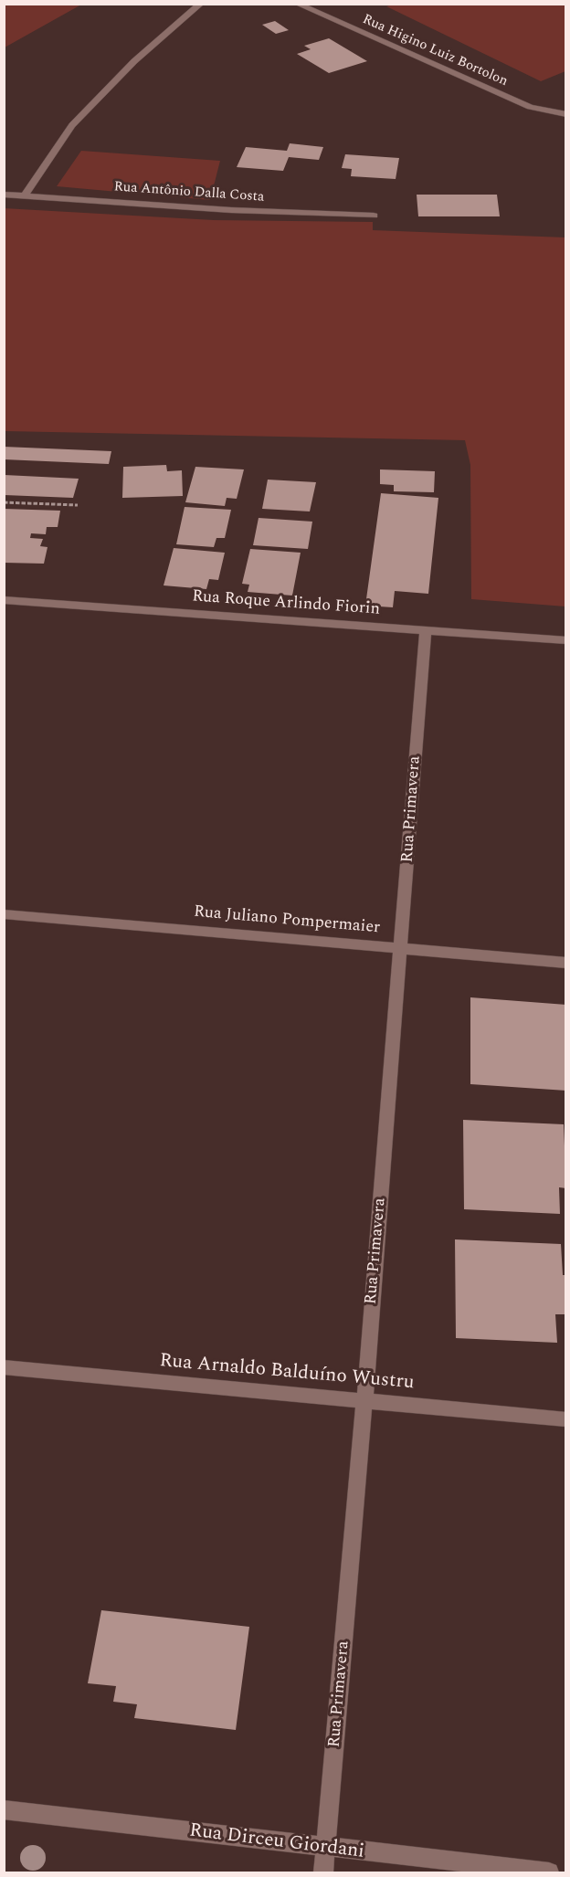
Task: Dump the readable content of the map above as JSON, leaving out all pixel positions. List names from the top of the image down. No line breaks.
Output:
{"streets":{"street":["Rua Higino Luiz Bortolon","Rua Antônio Dalla Costa","Rua Roque Arlindo Fiorin","Rua Primavera","Rua Juliano Pompermaier","Rua Arnaldo Balduíno Wustru","Rua Dirceu Giordani"]},"crossings":[["Rua Roque Arlindo Fiorin","Rua Primavera"],["Rua Primavera","Rua Juliano Pompermaier"],["Rua Primavera","Rua Arnaldo Balduíno Wustru"],["Rua Primavera","Rua Dirceu Giordani"]]}
